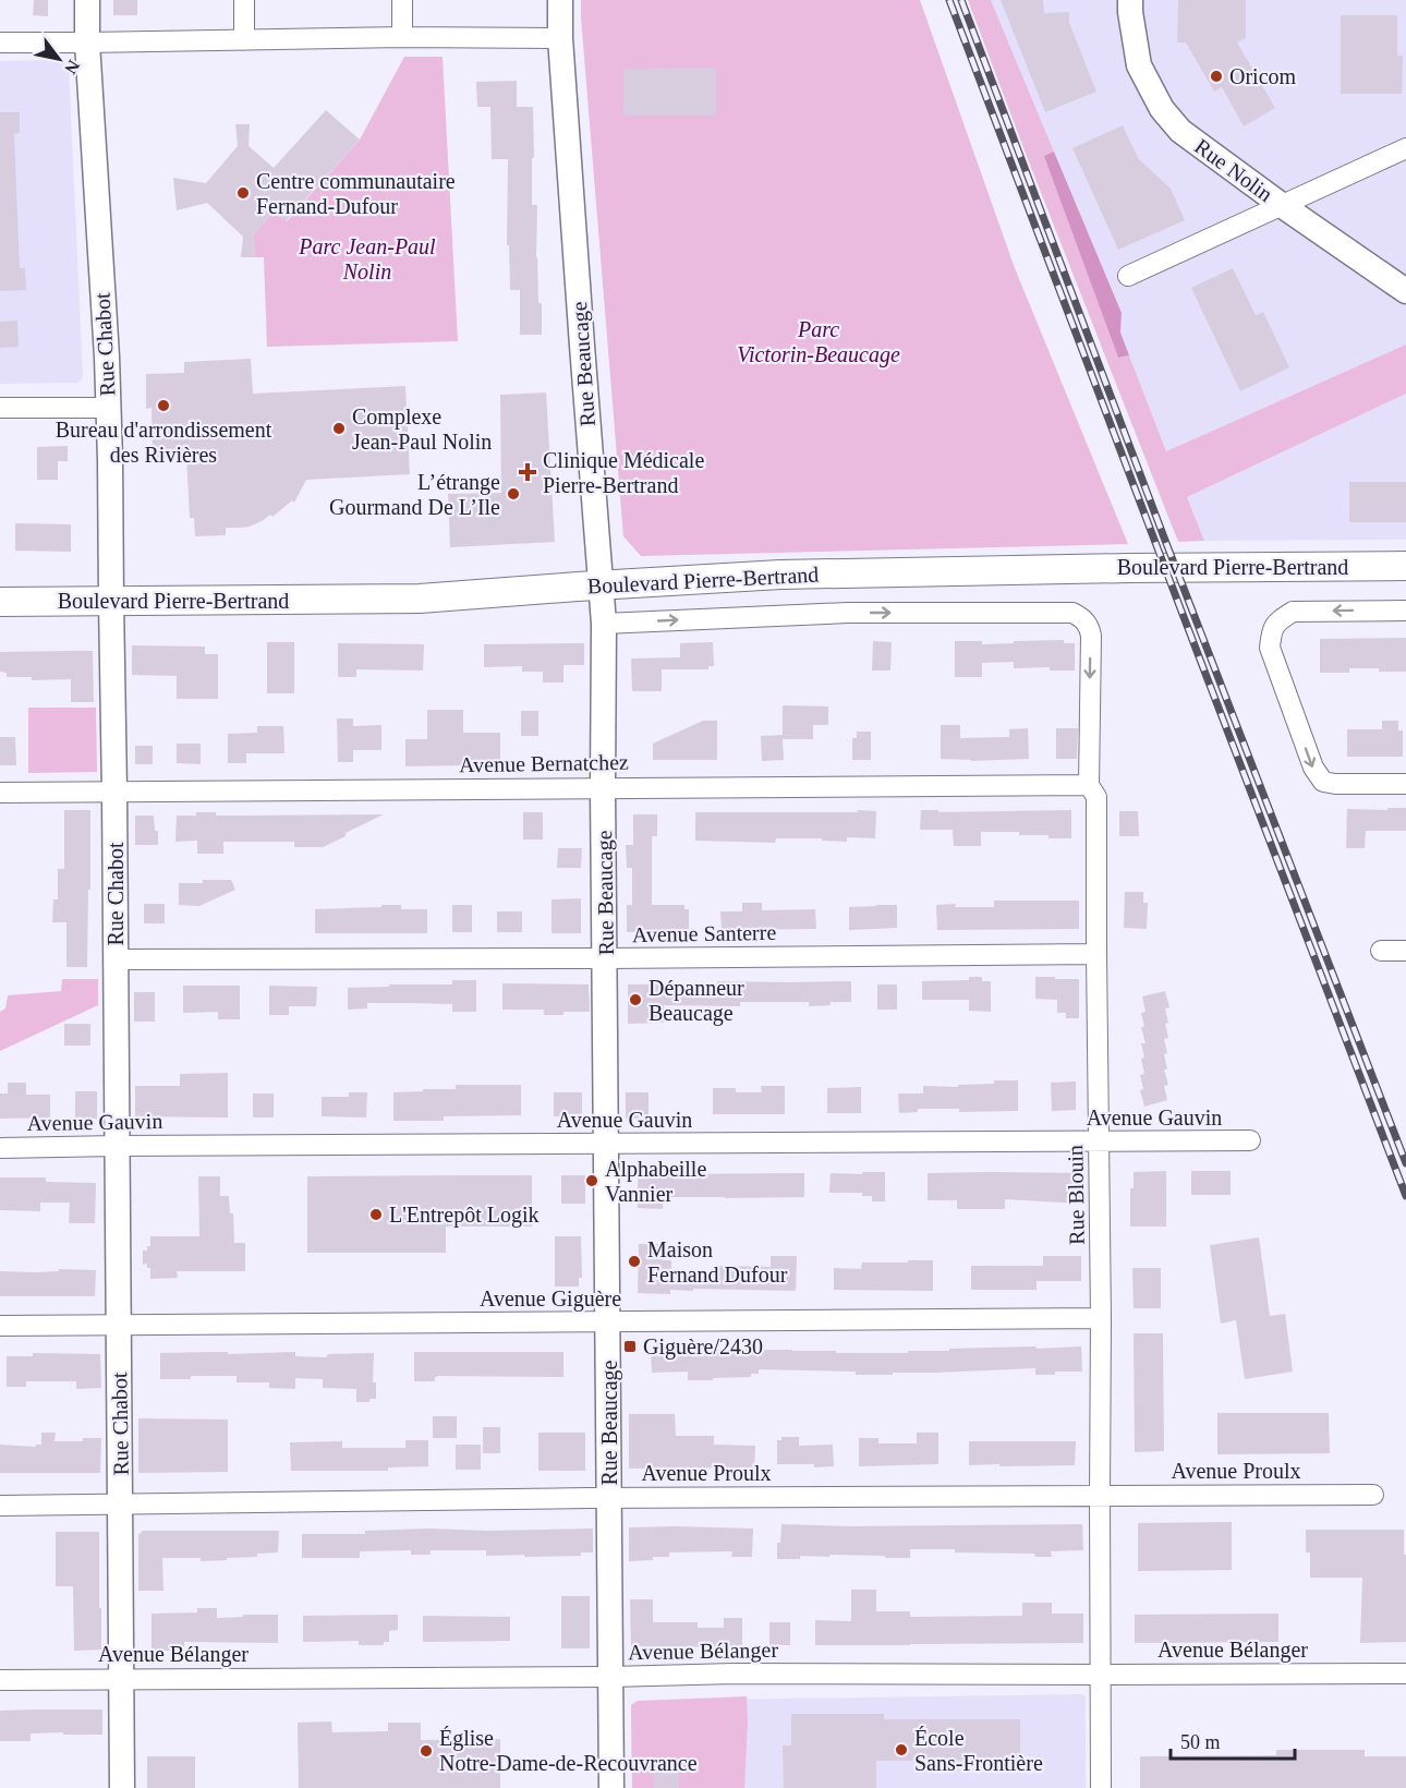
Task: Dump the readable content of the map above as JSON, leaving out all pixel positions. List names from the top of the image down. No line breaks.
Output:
{"streets":{"main road":["Boulevard Pierre-Bertrand"],"street":["Rue Nolin","Rue Chabot","Rue Beaucage","Avenue Bernatchez","Avenue Santerre","Avenue Gauvin","Rue Blouin","Avenue Giguère","Avenue Proulx","Avenue Bélanger"]},"crossings":[["Rue Chabot","Boulevard Pierre-Bertrand"],["Rue Chabot","Avenue Bernatchez"],["Rue Chabot","Avenue Santerre"],["Rue Chabot","Avenue Gauvin"],["Rue Chabot","Avenue Giguère"],["Rue Chabot","Avenue Proulx"],["Rue Chabot","Avenue Bélanger"],["Rue Beaucage","Boulevard Pierre-Bertrand"],["Rue Beaucage","Avenue Bernatchez"],["Rue Beaucage","Avenue Santerre"],["Rue Beaucage","Avenue Gauvin"],["Rue Beaucage","Avenue Giguère"],["Rue Beaucage","Avenue Proulx"],["Rue Beaucage","Avenue Bélanger"],["Boulevard Pierre-Bertrand","Rue Blouin"],["Avenue Bernatchez","Rue Blouin"],["Avenue Santerre","Rue Blouin"],["Avenue Gauvin","Rue Blouin"],["Rue Blouin","Avenue Giguère"],["Rue Blouin","Avenue Proulx"],["Rue Blouin","Avenue Bélanger"]],"parks":["Parc Jean-Paul Nolin","Parc Victorin-Beaucage"],"places":{"other":["Oricom","Centre communautaire Fernand-Dufour","Bureau d'arrondissement des Rivières","Complexe Jean-Paul Nolin","L’étrange Gourmand De L’Ile","Dépanneur Beaucage","Alphabeille Vannier","L'Entrepôt Logik","Maison Fernand Dufour","École Sans-Frontière","Église Notre-Dame-de-Recouvrance"],"health":["Clinique Médicale Pierre-Bertrand"],"transit":["Giguère/2430"]},"scale_bar":"50 m","north":"bottom right"}
